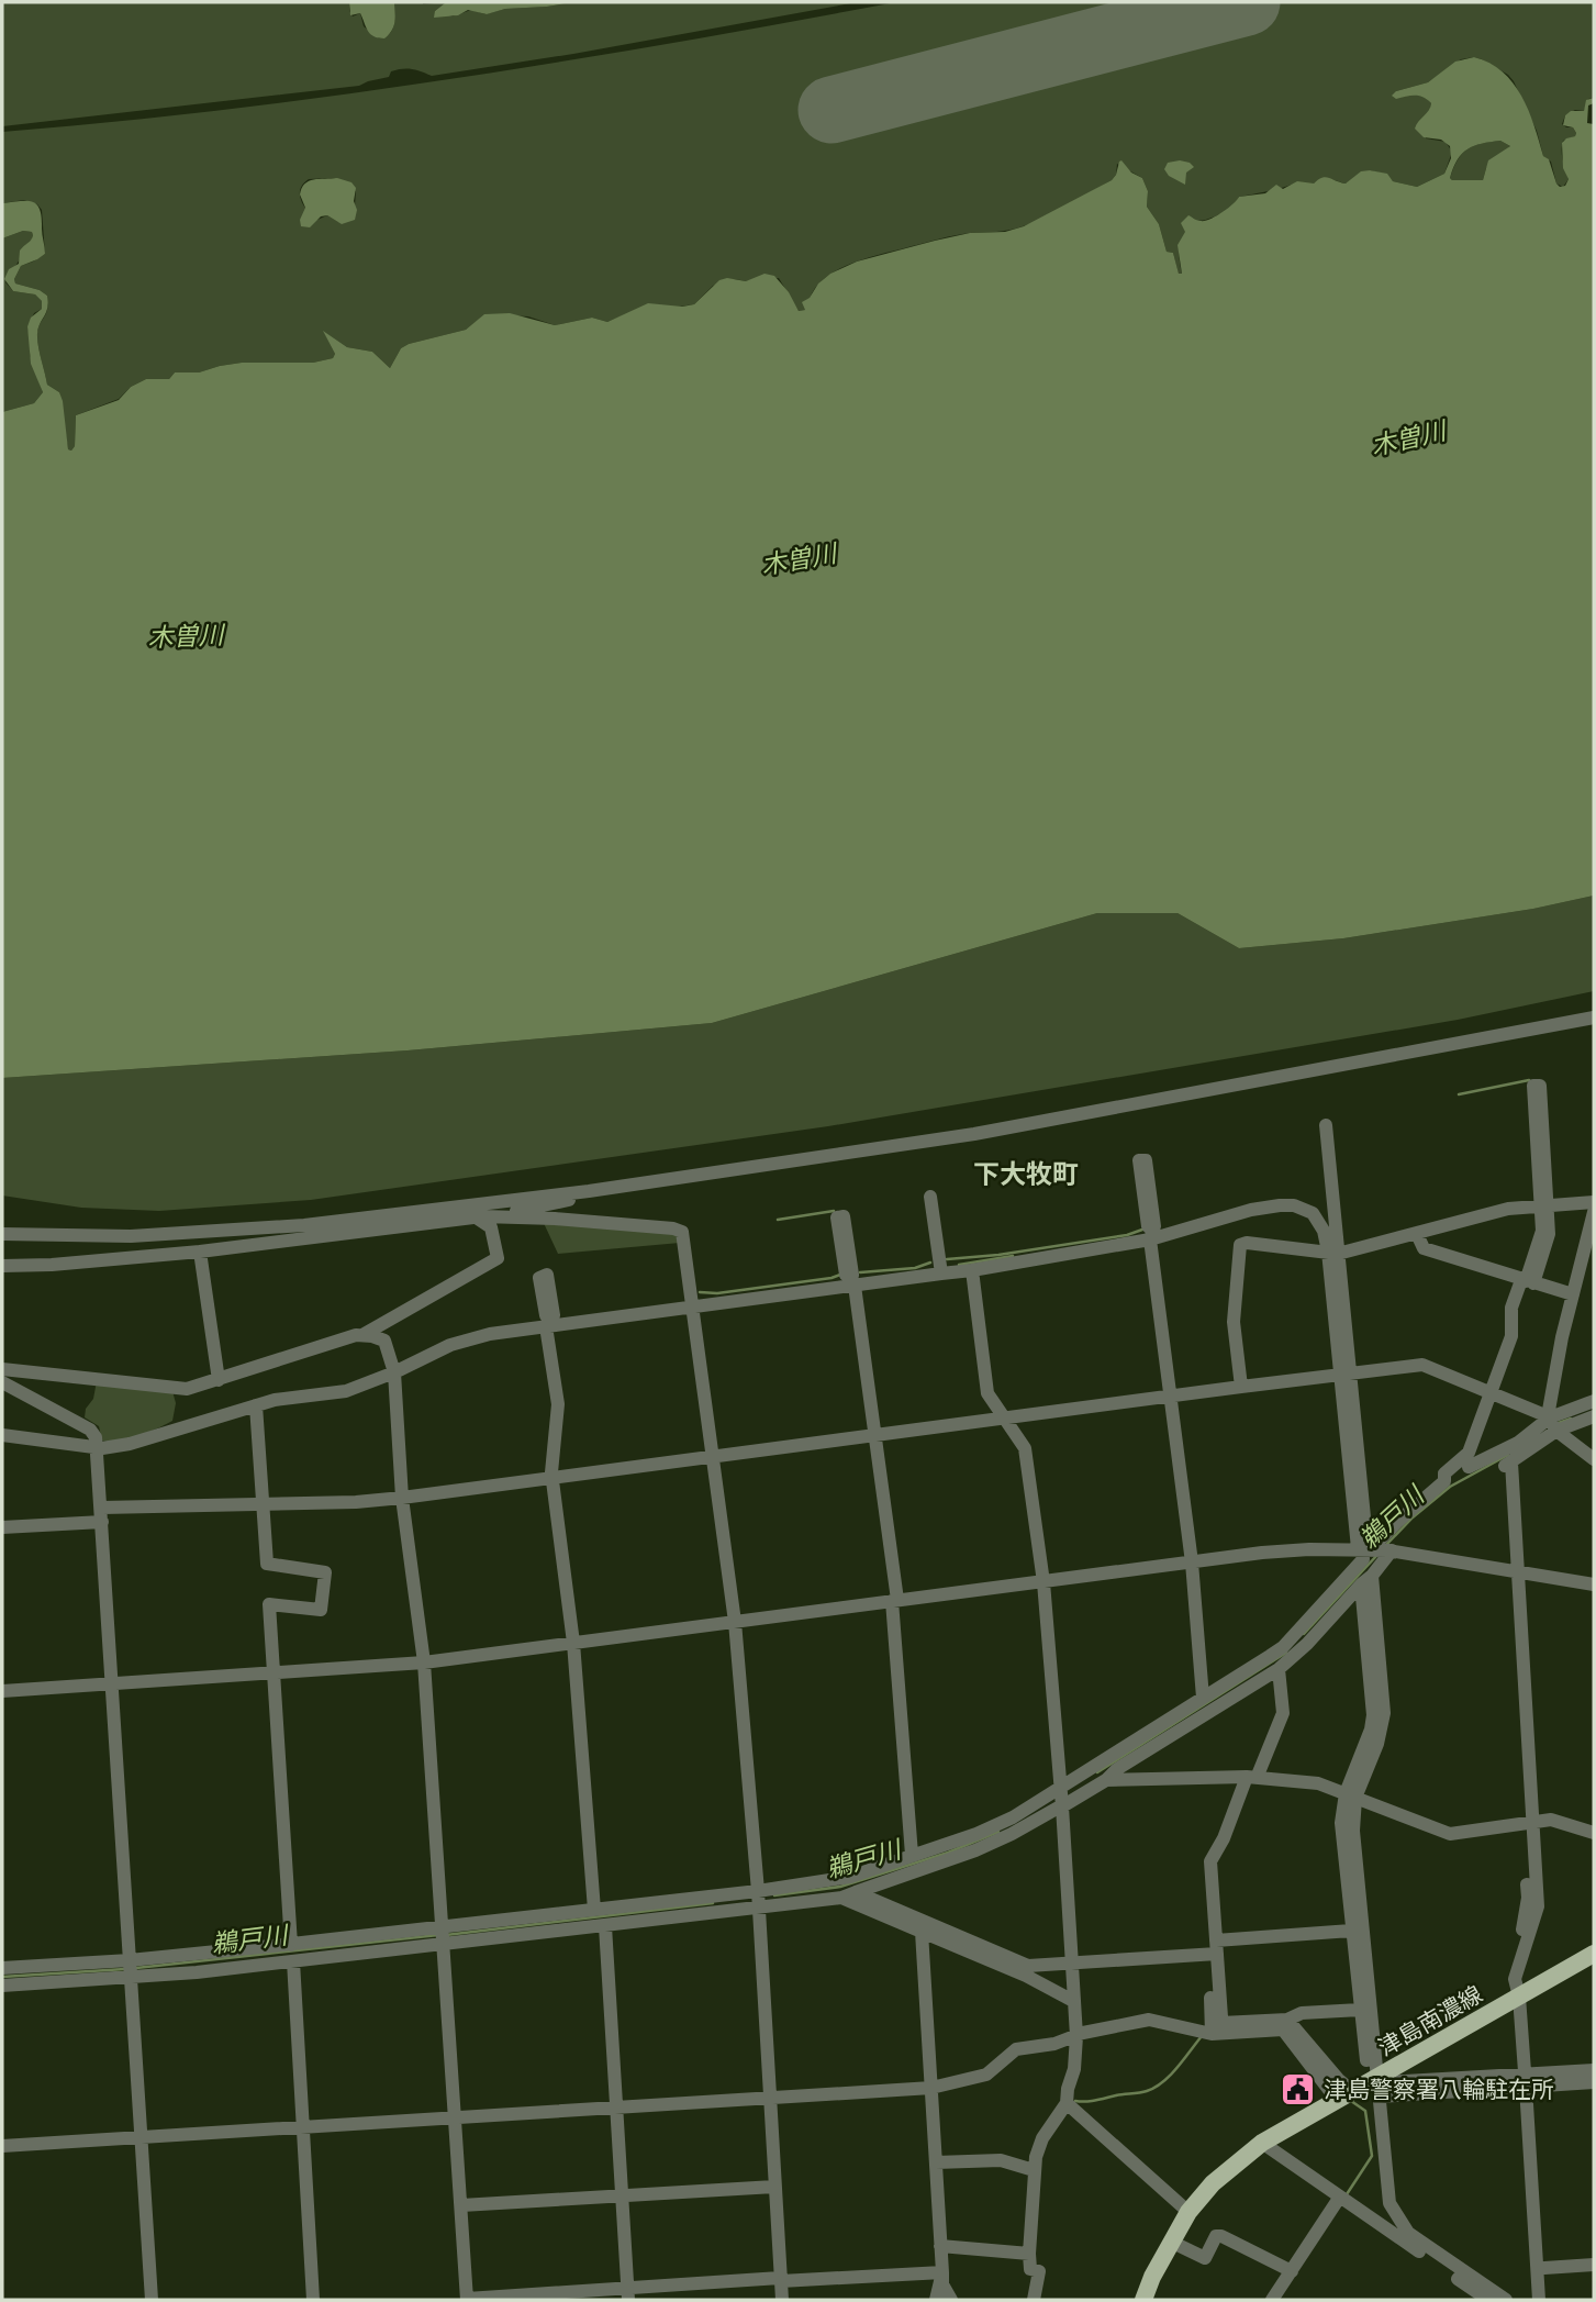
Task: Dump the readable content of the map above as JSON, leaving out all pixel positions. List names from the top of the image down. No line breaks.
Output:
{"streets":{"main road":["津島南濃線"]},"districts":["下大牧町"],"water":["木曽川","鵜戸川"],"places":{"public building":["津島警察署八輪駐在所"]}}
